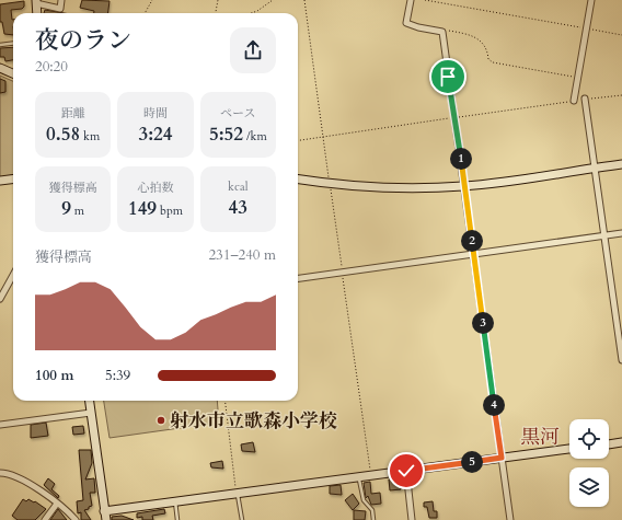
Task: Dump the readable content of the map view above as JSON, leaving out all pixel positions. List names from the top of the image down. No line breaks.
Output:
{"districts":["黒河"],"places":["射水市立歌森小学校"],"page":{"heading":["夜のラン","20:20"],"stats":[["距離","0.58 km"],["時間","3:24"],["ペース","5:52 /km"],["獲得標高","9 m"],["心拍数","149 bpm"],["kcal","43"]],"pins":["1","2","3","4","5"],"chart":["獲得標高","231–240 m"],"list":[{"name":"100 m","note":"5:39"}]}}
